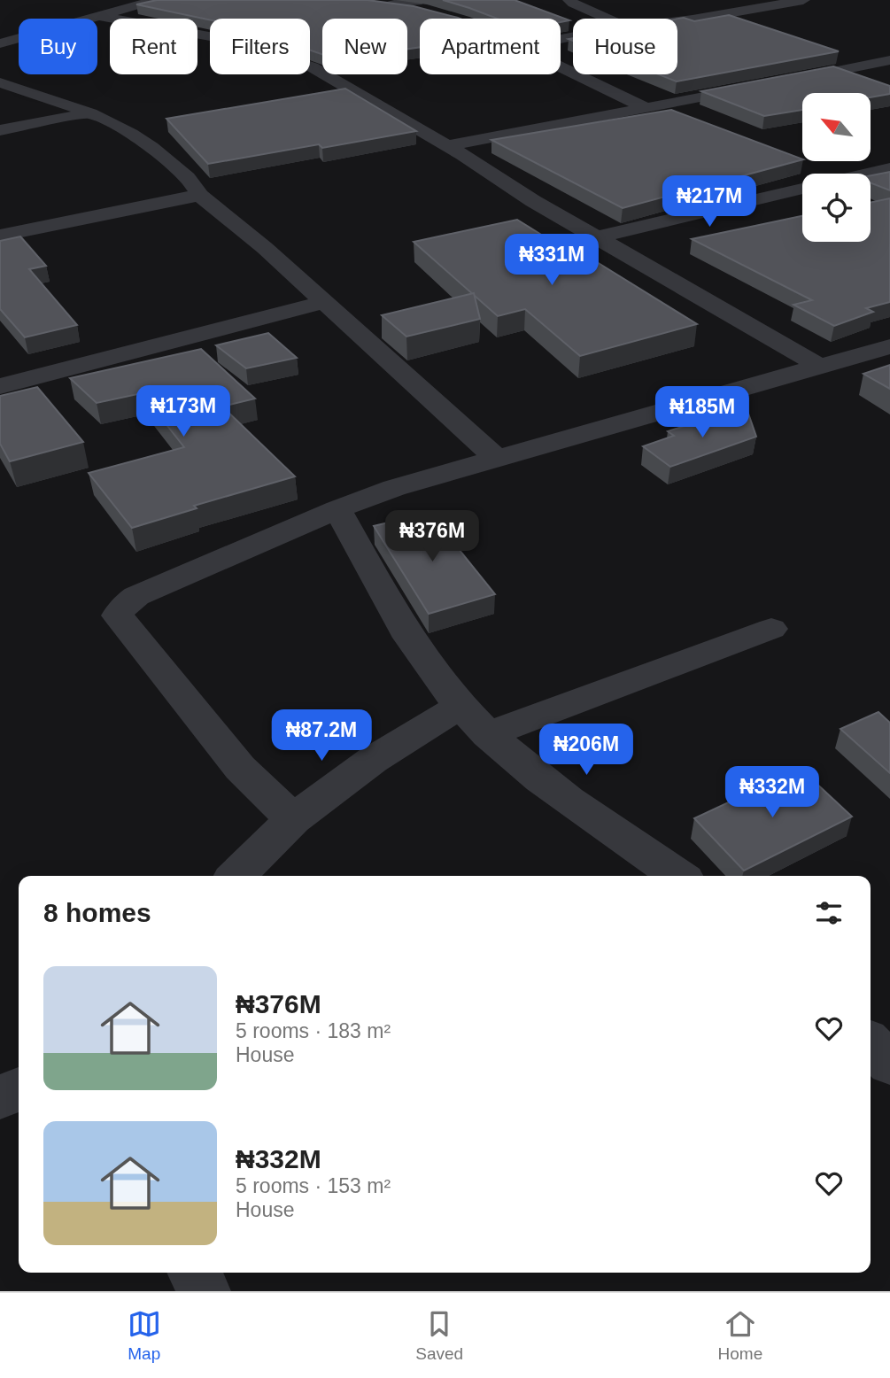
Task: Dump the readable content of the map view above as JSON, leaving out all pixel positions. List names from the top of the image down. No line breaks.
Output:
{"north":"top left","page":{"chip":["Buy","Rent","Filters","New","Apartment","House"],"price":["₦217M","₦331M","₦173M","₦185M","₦376M","₦87.2M","₦206M","₦332M"],"heading":"8 homes","list":[{"name":"₦376M","note":"5 rooms · 183 m² · House"},{"name":"₦332M","note":"5 rooms · 153 m² · House"}],"tabs":["Map","Saved","Home"]}}
